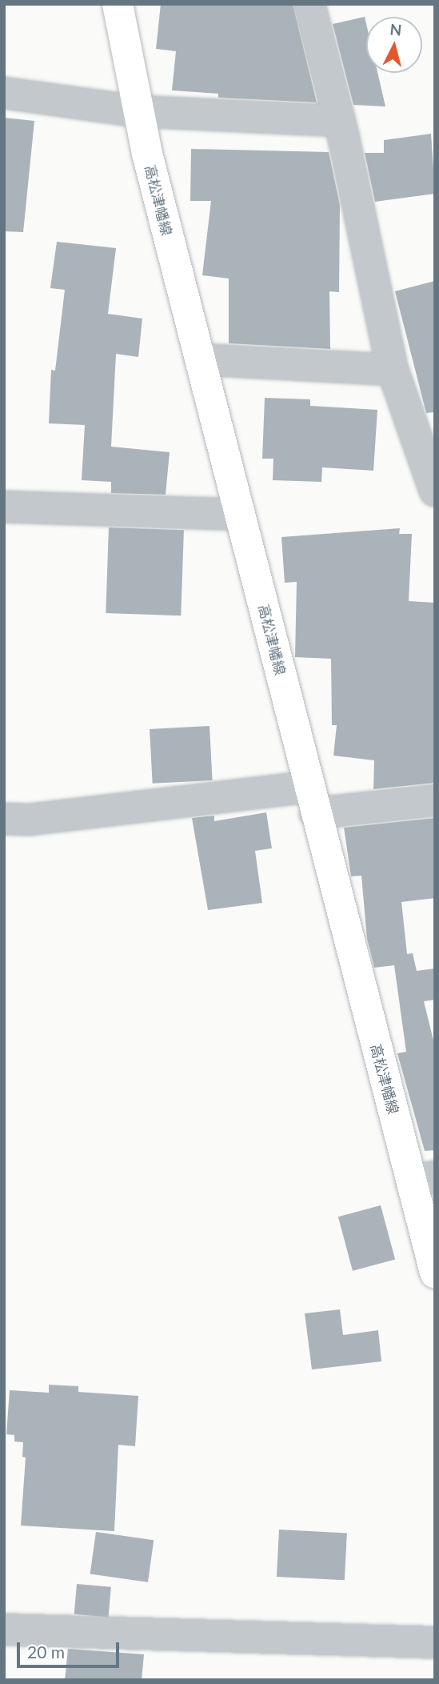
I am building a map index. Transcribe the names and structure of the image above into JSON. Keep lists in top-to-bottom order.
{
  "streets": {
    "main road": ["高松津幡線"]
  },
  "scale_bar": "20 m",
  "north": "top"
}
